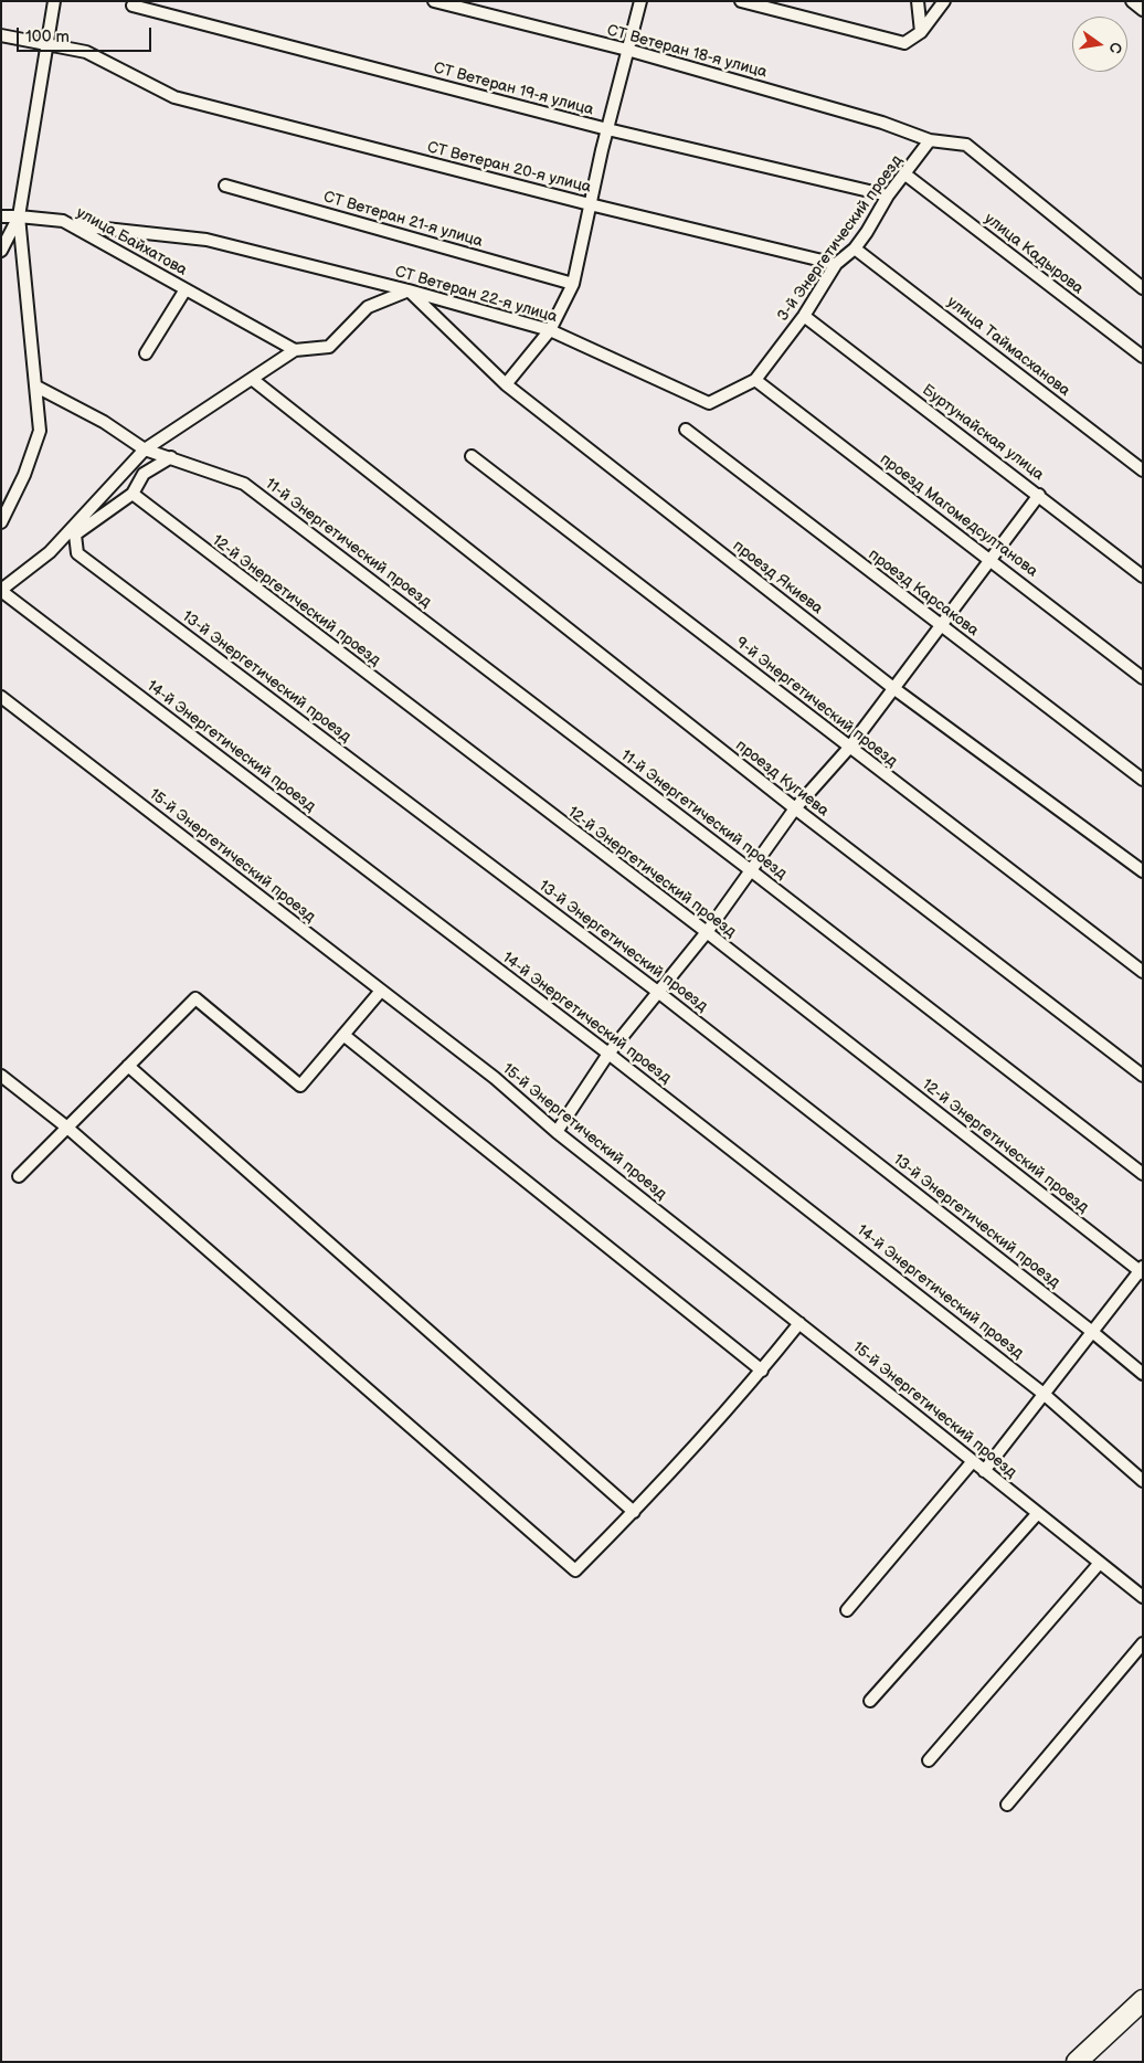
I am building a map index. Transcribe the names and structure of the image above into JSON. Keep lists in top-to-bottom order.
{
  "streets": {
    "street": [
      "СТ Ветеран 18-я улица",
      "СТ Ветеран 19-я улица",
      "СТ Ветеран 20-я улица",
      "СТ Ветеран 21-я улица",
      "3-й Энергетический проезд",
      "улица Байхатова",
      "улица Кадырова",
      "СТ Ветеран 22-я улица",
      "улица Таймасханова",
      "Буртунайская улица",
      "проезд Магомедсултанова",
      "11-й Энергетический проезд",
      "проезд Якиева",
      "проезд Карсакова",
      "12-й Энергетический проезд",
      "13-й Энергетический проезд",
      "9-й Энергетический проезд",
      "14-й Энергетический проезд",
      "проезд Кугиева",
      "15-й Энергетический проезд"
    ]
  },
  "crossings": [
    ["СТ Ветеран 18-я улица", "3-й Энергетический проезд"],
    ["СТ Ветеран 19-я улица", "3-й Энергетический проезд"],
    ["СТ Ветеран 20-я улица", "3-й Энергетический проезд"],
    ["3-й Энергетический проезд", "улица Кадырова"],
    ["3-й Энергетический проезд", "СТ Ветеран 22-я улица"],
    ["3-й Энергетический проезд", "улица Таймасханова"],
    ["3-й Энергетический проезд", "Буртунайская улица"],
    ["3-й Энергетический проезд", "проезд Магомедсултанова"],
    ["улица Байхатова", "СТ Ветеран 22-я улица"],
    ["СТ Ветеран 22-я улица", "проезд Магомедсултанова"],
    ["СТ Ветеран 22-я улица", "проезд Якиева"]
  ],
  "scale_bar": "100 m",
  "north": "right"
}
